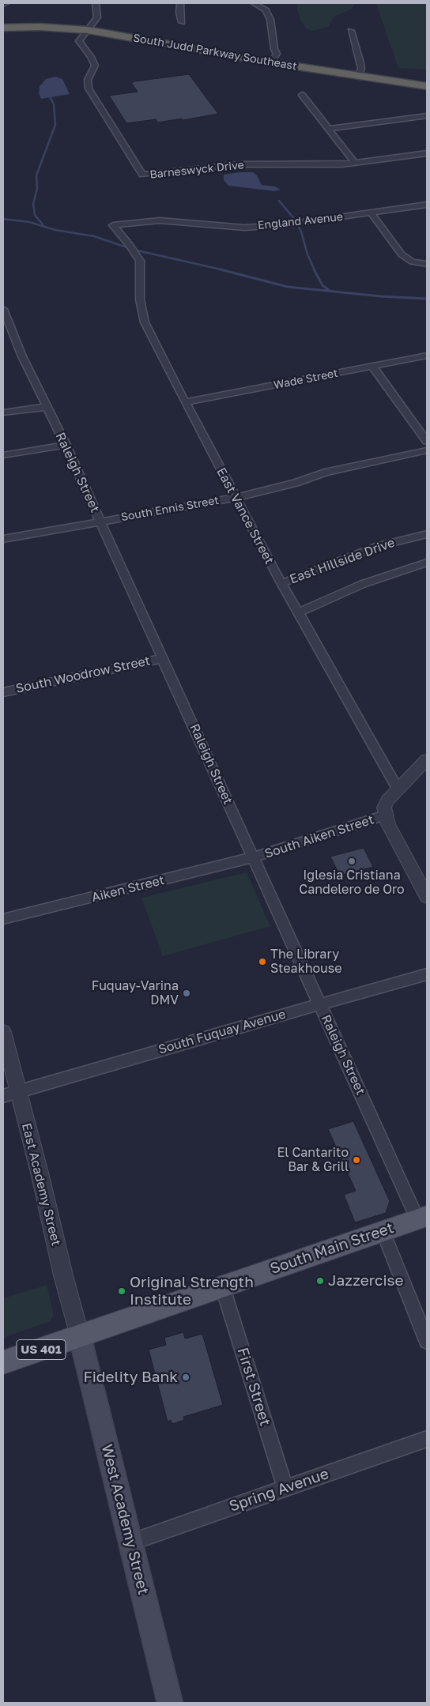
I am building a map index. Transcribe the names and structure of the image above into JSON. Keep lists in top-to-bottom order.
{
  "streets": {
    "highway": ["South Judd Parkway Southeast"],
    "main road": ["South Main Street", "US 401", "West Academy Street"],
    "street": [
      "Barneswyck Drive",
      "England Avenue",
      "Wade Street",
      "Raleigh Street",
      "South Ennis Street",
      "East Vance Street",
      "East Hillside Drive",
      "South Woodrow Street",
      "South Aiken Street",
      "Aiken Street",
      "South Fuquay Avenue",
      "East Academy Street",
      "First Street",
      "Spring Avenue"
    ]
  },
  "crossings": [
    ["South Judd Parkway Southeast", "Barneswyck Drive"],
    ["England Avenue", "East Vance Street"],
    ["Wade Street", "East Vance Street"],
    ["Raleigh Street", "South Ennis Street"],
    ["Raleigh Street", "South Woodrow Street"],
    ["Raleigh Street", "South Aiken Street"],
    ["Raleigh Street", "Aiken Street"],
    ["Raleigh Street", "South Fuquay Avenue"],
    ["Raleigh Street", "South Main Street"],
    ["South Ennis Street", "East Vance Street"],
    ["East Vance Street", "East Hillside Drive"],
    ["South Aiken Street", "Aiken Street"],
    ["South Fuquay Avenue", "East Academy Street"],
    ["East Academy Street", "South Main Street"],
    ["East Academy Street", "US 401"],
    ["East Academy Street", "West Academy Street"],
    ["South Main Street", "US 401"],
    ["South Main Street", "First Street"],
    ["South Main Street", "West Academy Street"],
    ["US 401", "West Academy Street"],
    ["First Street", "Spring Avenue"],
    ["Spring Avenue", "West Academy Street"]
  ],
  "places": [
    "Iglesia Cristiana Candelero de Oro",
    "The Library Steakhouse",
    "Fuquay-Varina DMV",
    "El Cantarito Bar & Grill",
    "Jazzercise",
    "Original Strength Institute",
    "Fidelity Bank"
  ]
}
